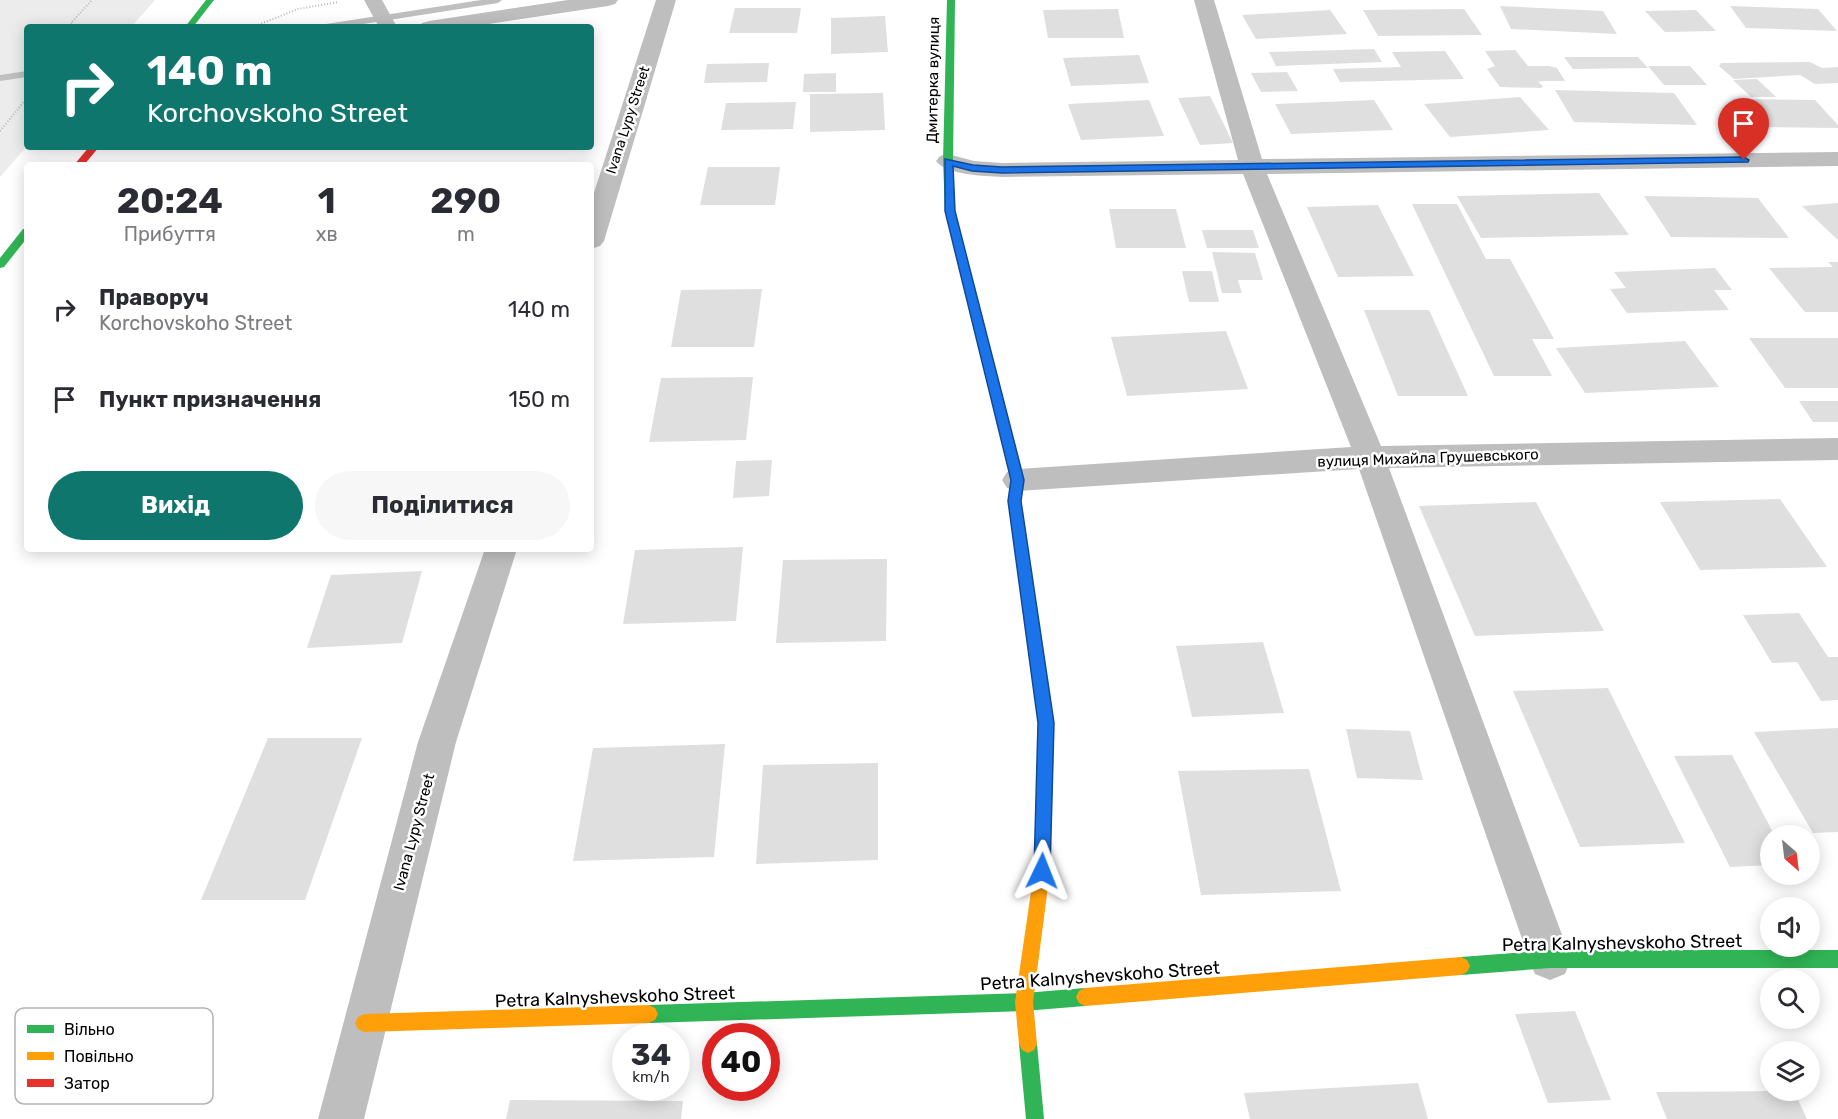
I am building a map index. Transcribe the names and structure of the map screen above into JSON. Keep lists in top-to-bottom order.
{
  "streets": {
    "main road": ["Дмитерка вулиця", "Petra Kalnyshevskoho Street"],
    "street": ["Ivana Lypy Street", "вулиця Михайла Грушевського"]
  },
  "crossings": [
    ["Дмитерка вулиця", "вулиця Михайла Грушевського"],
    ["Дмитерка вулиця", "Petra Kalnyshevskoho Street"],
    ["Ivana Lypy Street", "Petra Kalnyshevskoho Street"]
  ],
  "legend": ["Вільно", "Повільно", "Затор"],
  "north": "bottom right",
  "page": {
    "turn": ["140 m", "Korchovskoho Street"],
    "eta": [
      "20:24",
      "Прибуття",
      "1",
      "хв",
      "290",
      "m"
    ],
    "list": [
      {
        "name": "Праворуч",
        "note": "Korchovskoho Street",
        "value": "140 m"
      },
      {
        "name": "Пункт призначення",
        "value": "150 m"
      }
    ],
    "buttons": ["Вихід", "Поділитися"],
    "speed": "34 km/h",
    "limit": "40"
  }
}
